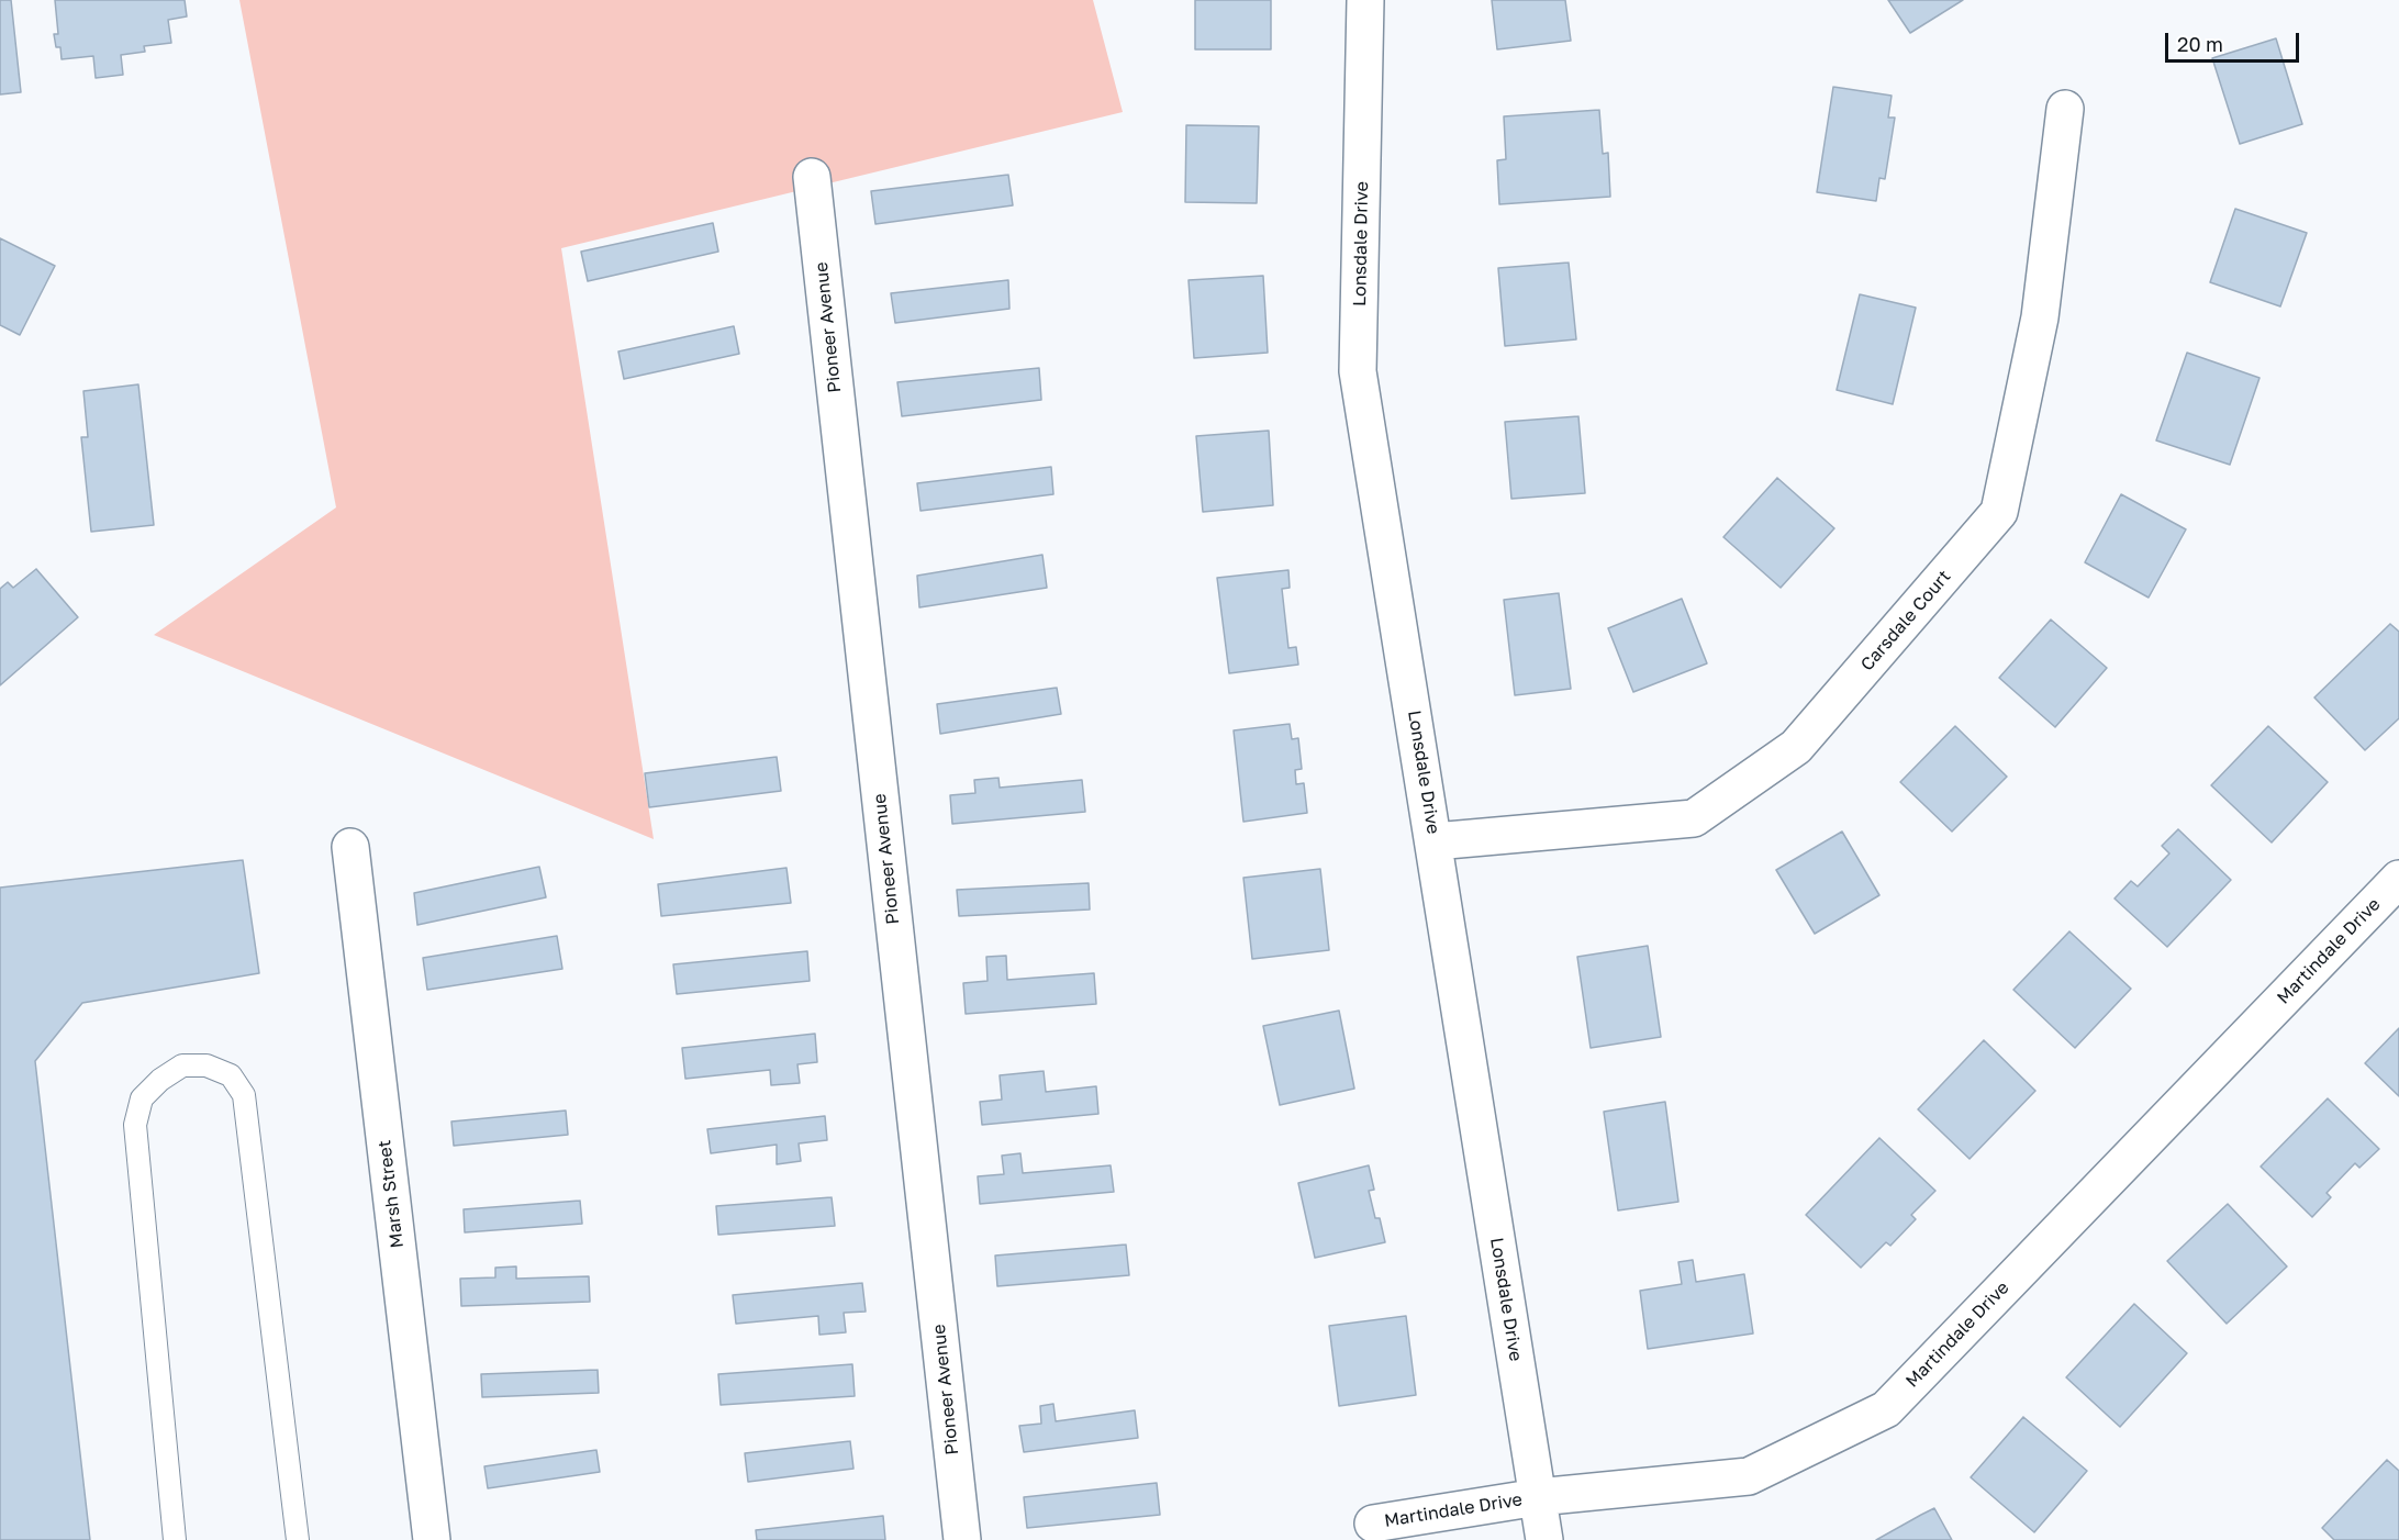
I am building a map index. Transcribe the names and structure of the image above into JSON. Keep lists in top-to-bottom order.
{
  "streets": {
    "street": [
      "Lonsdale Drive",
      "Pioneer Avenue",
      "Carsdale Court",
      "Martindale Drive",
      "Marsh Street"
    ]
  },
  "crossings": [
    ["Lonsdale Drive", "Carsdale Court"],
    ["Lonsdale Drive", "Martindale Drive"]
  ],
  "scale_bar": "20 m"
}
